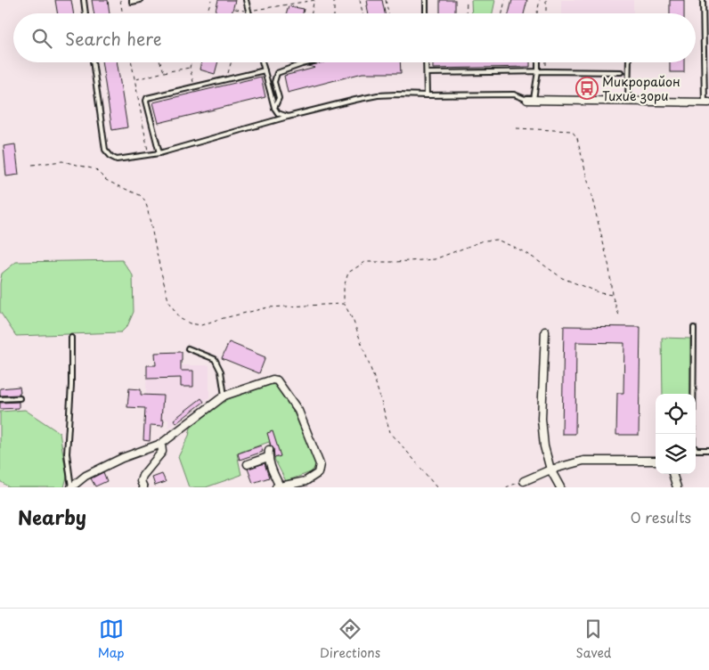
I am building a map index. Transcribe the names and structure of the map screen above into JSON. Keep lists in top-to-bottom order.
{
  "places": {
    "bus stop": ["Микрорайон Тихие зори"]
  },
  "page": {
    "search": "Search here",
    "heading": ["Nearby", "0 results"],
    "nav": ["Map", "Directions", "Saved"]
  }
}
